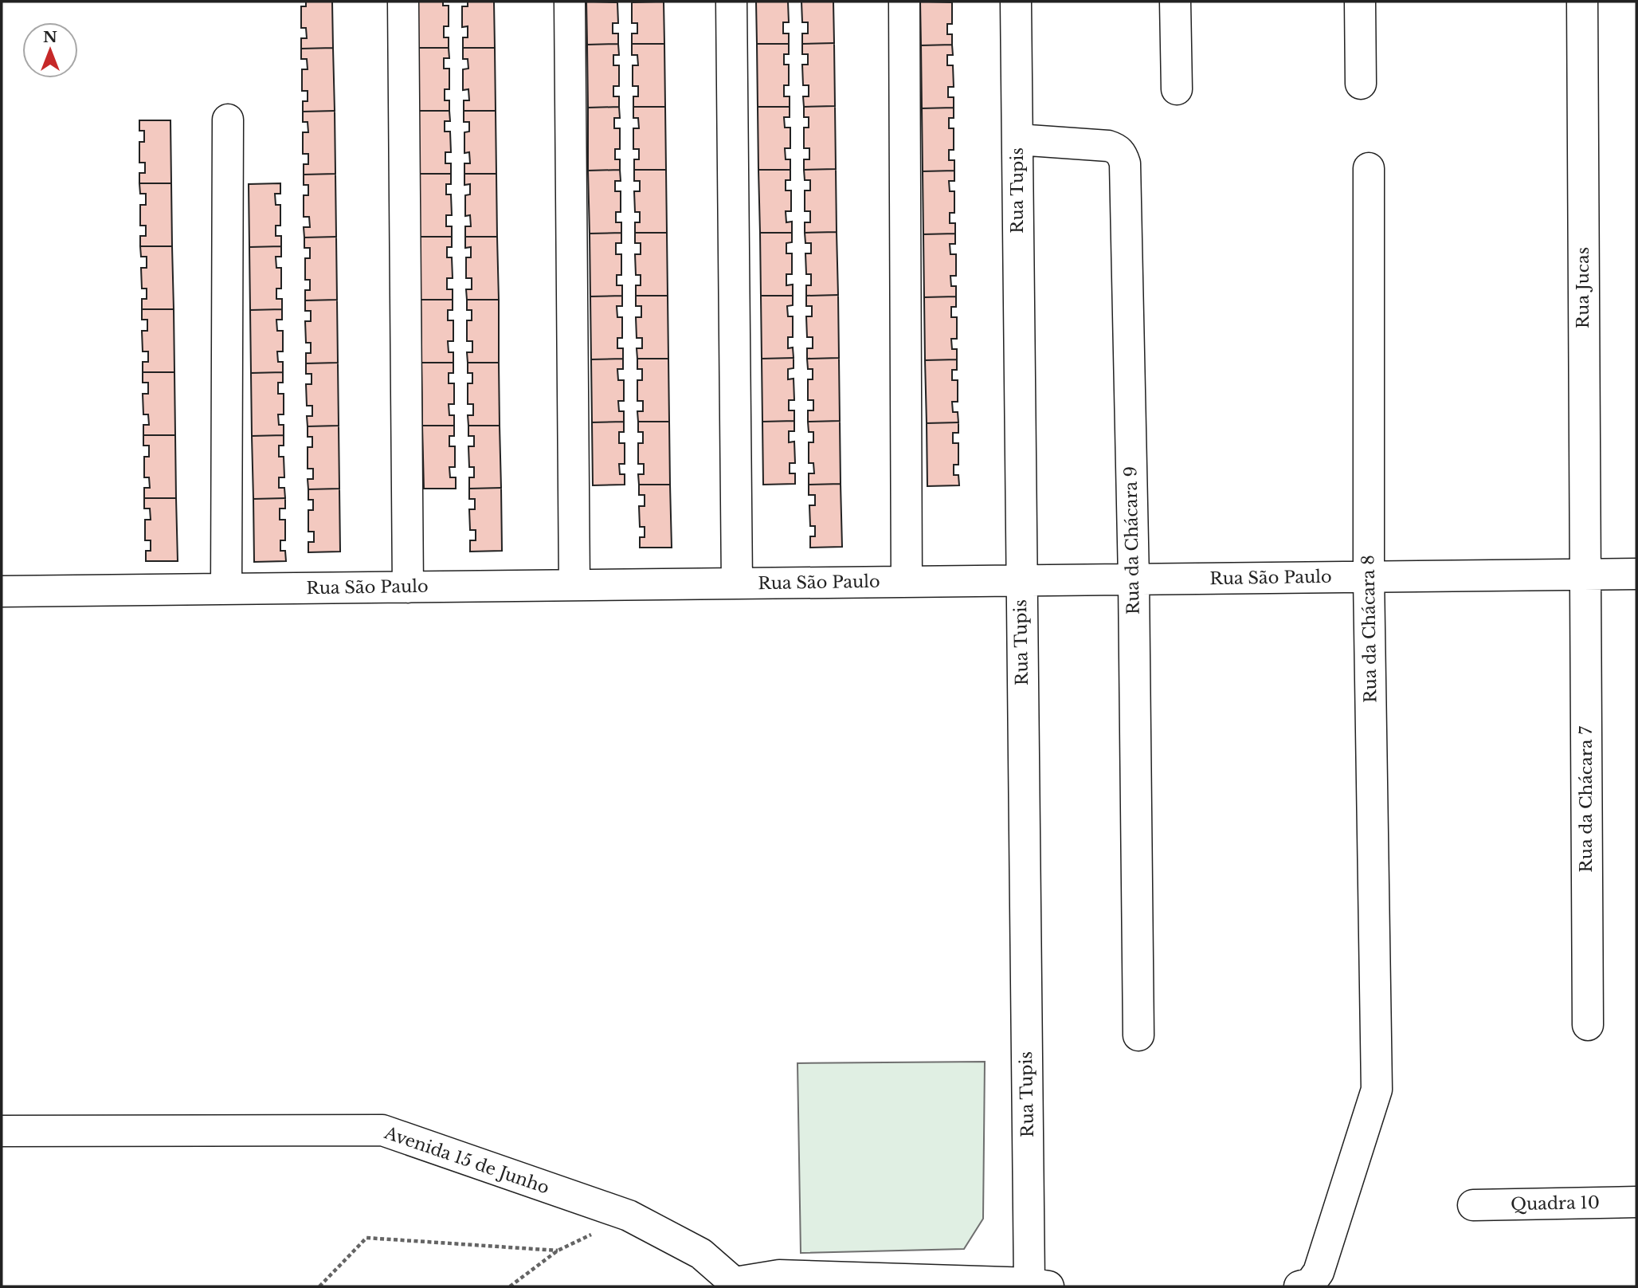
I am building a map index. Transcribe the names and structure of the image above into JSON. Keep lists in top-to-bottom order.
{
  "streets": {
    "street": [
      "Rua Tupis",
      "Rua Jucas",
      "Rua da Chácara 9",
      "Rua São Paulo",
      "Rua da Chácara 8",
      "Rua da Chácara 7",
      "Avenida 15 de Junho",
      "Quadra 10"
    ]
  },
  "crossings": [
    ["Rua Tupis", "Rua da Chácara 9"],
    ["Rua Tupis", "Rua São Paulo"],
    ["Rua Jucas", "Rua São Paulo"],
    ["Rua Jucas", "Rua da Chácara 7"],
    ["Rua da Chácara 9", "Rua São Paulo"],
    ["Rua São Paulo", "Rua da Chácara 8"],
    ["Rua São Paulo", "Rua da Chácara 7"]
  ],
  "north": "top"
}
